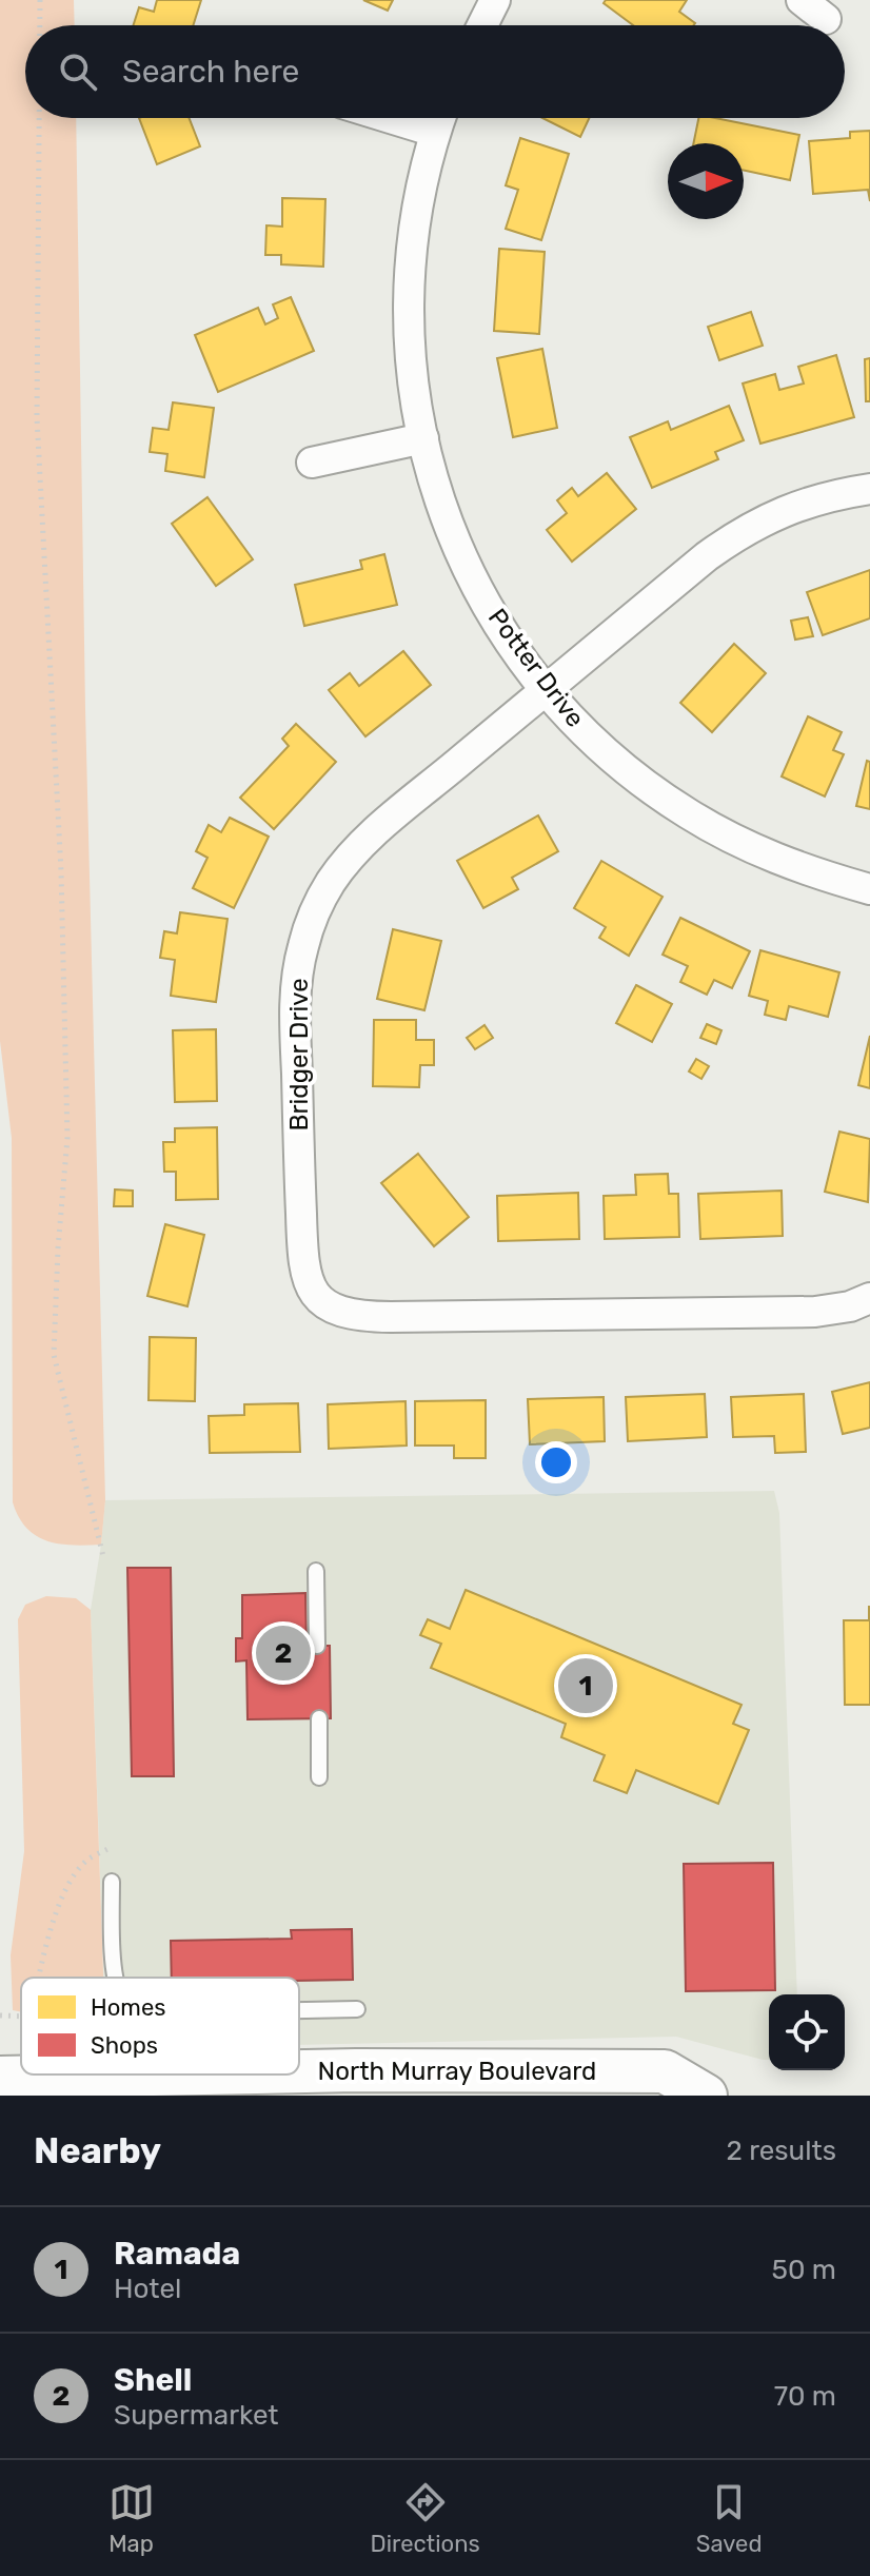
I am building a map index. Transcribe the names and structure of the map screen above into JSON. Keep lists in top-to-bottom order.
{
  "streets": {
    "main road": ["North Murray Boulevard"],
    "street": ["Potter Drive", "Bridger Drive"]
  },
  "crossings": [
    ["Potter Drive", "Bridger Drive"]
  ],
  "legend": ["Homes", "Shops"],
  "north": "right",
  "page": {
    "search": "Search here",
    "pins": ["2", "1"],
    "heading": ["Nearby", "2 results"],
    "list": [
      {
        "mark": "1",
        "name": "Ramada",
        "note": "Hotel",
        "value": "50 m"
      },
      {
        "mark": "2",
        "name": "Shell",
        "note": "Supermarket",
        "value": "70 m"
      }
    ],
    "nav": ["Map", "Directions", "Saved"]
  }
}
